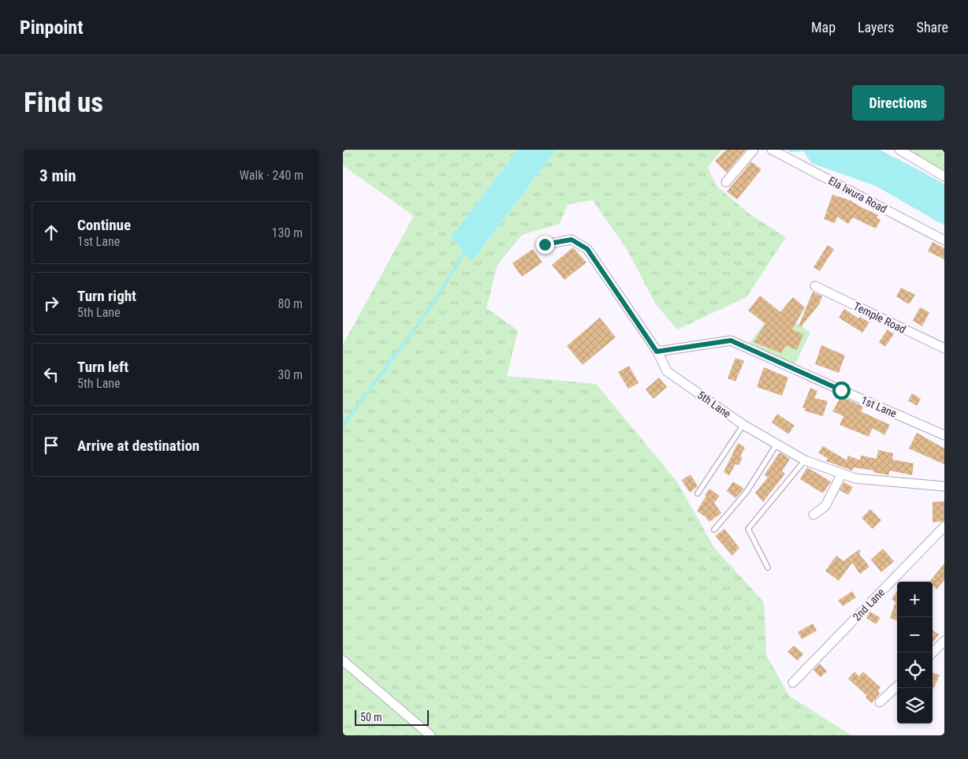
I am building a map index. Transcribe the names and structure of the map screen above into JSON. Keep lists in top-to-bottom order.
{
  "streets": {
    "street": [
      "Ela Iwura Road",
      "Temple Road",
      "5th Lane",
      "1st Lane",
      "2nd Lane"
    ]
  },
  "crossings": [
    ["5th Lane", "1st Lane"]
  ],
  "scale_bar": "50 m",
  "page": {
    "header": "Pinpoint",
    "nav": ["Map", "Layers", "Share"],
    "buttons": "Directions",
    "title": "Find us",
    "heading": ["3 min", "Walk · 240 m"],
    "list": [
      ["Continue", "1st Lane", "130 m"],
      ["Turn right", "5th Lane", "80 m"],
      ["Turn left", "5th Lane", "30 m"],
      "Arrive at destination"
    ],
    "map_buttons": ["+", "−"],
    "scale": "50 m"
  }
}
